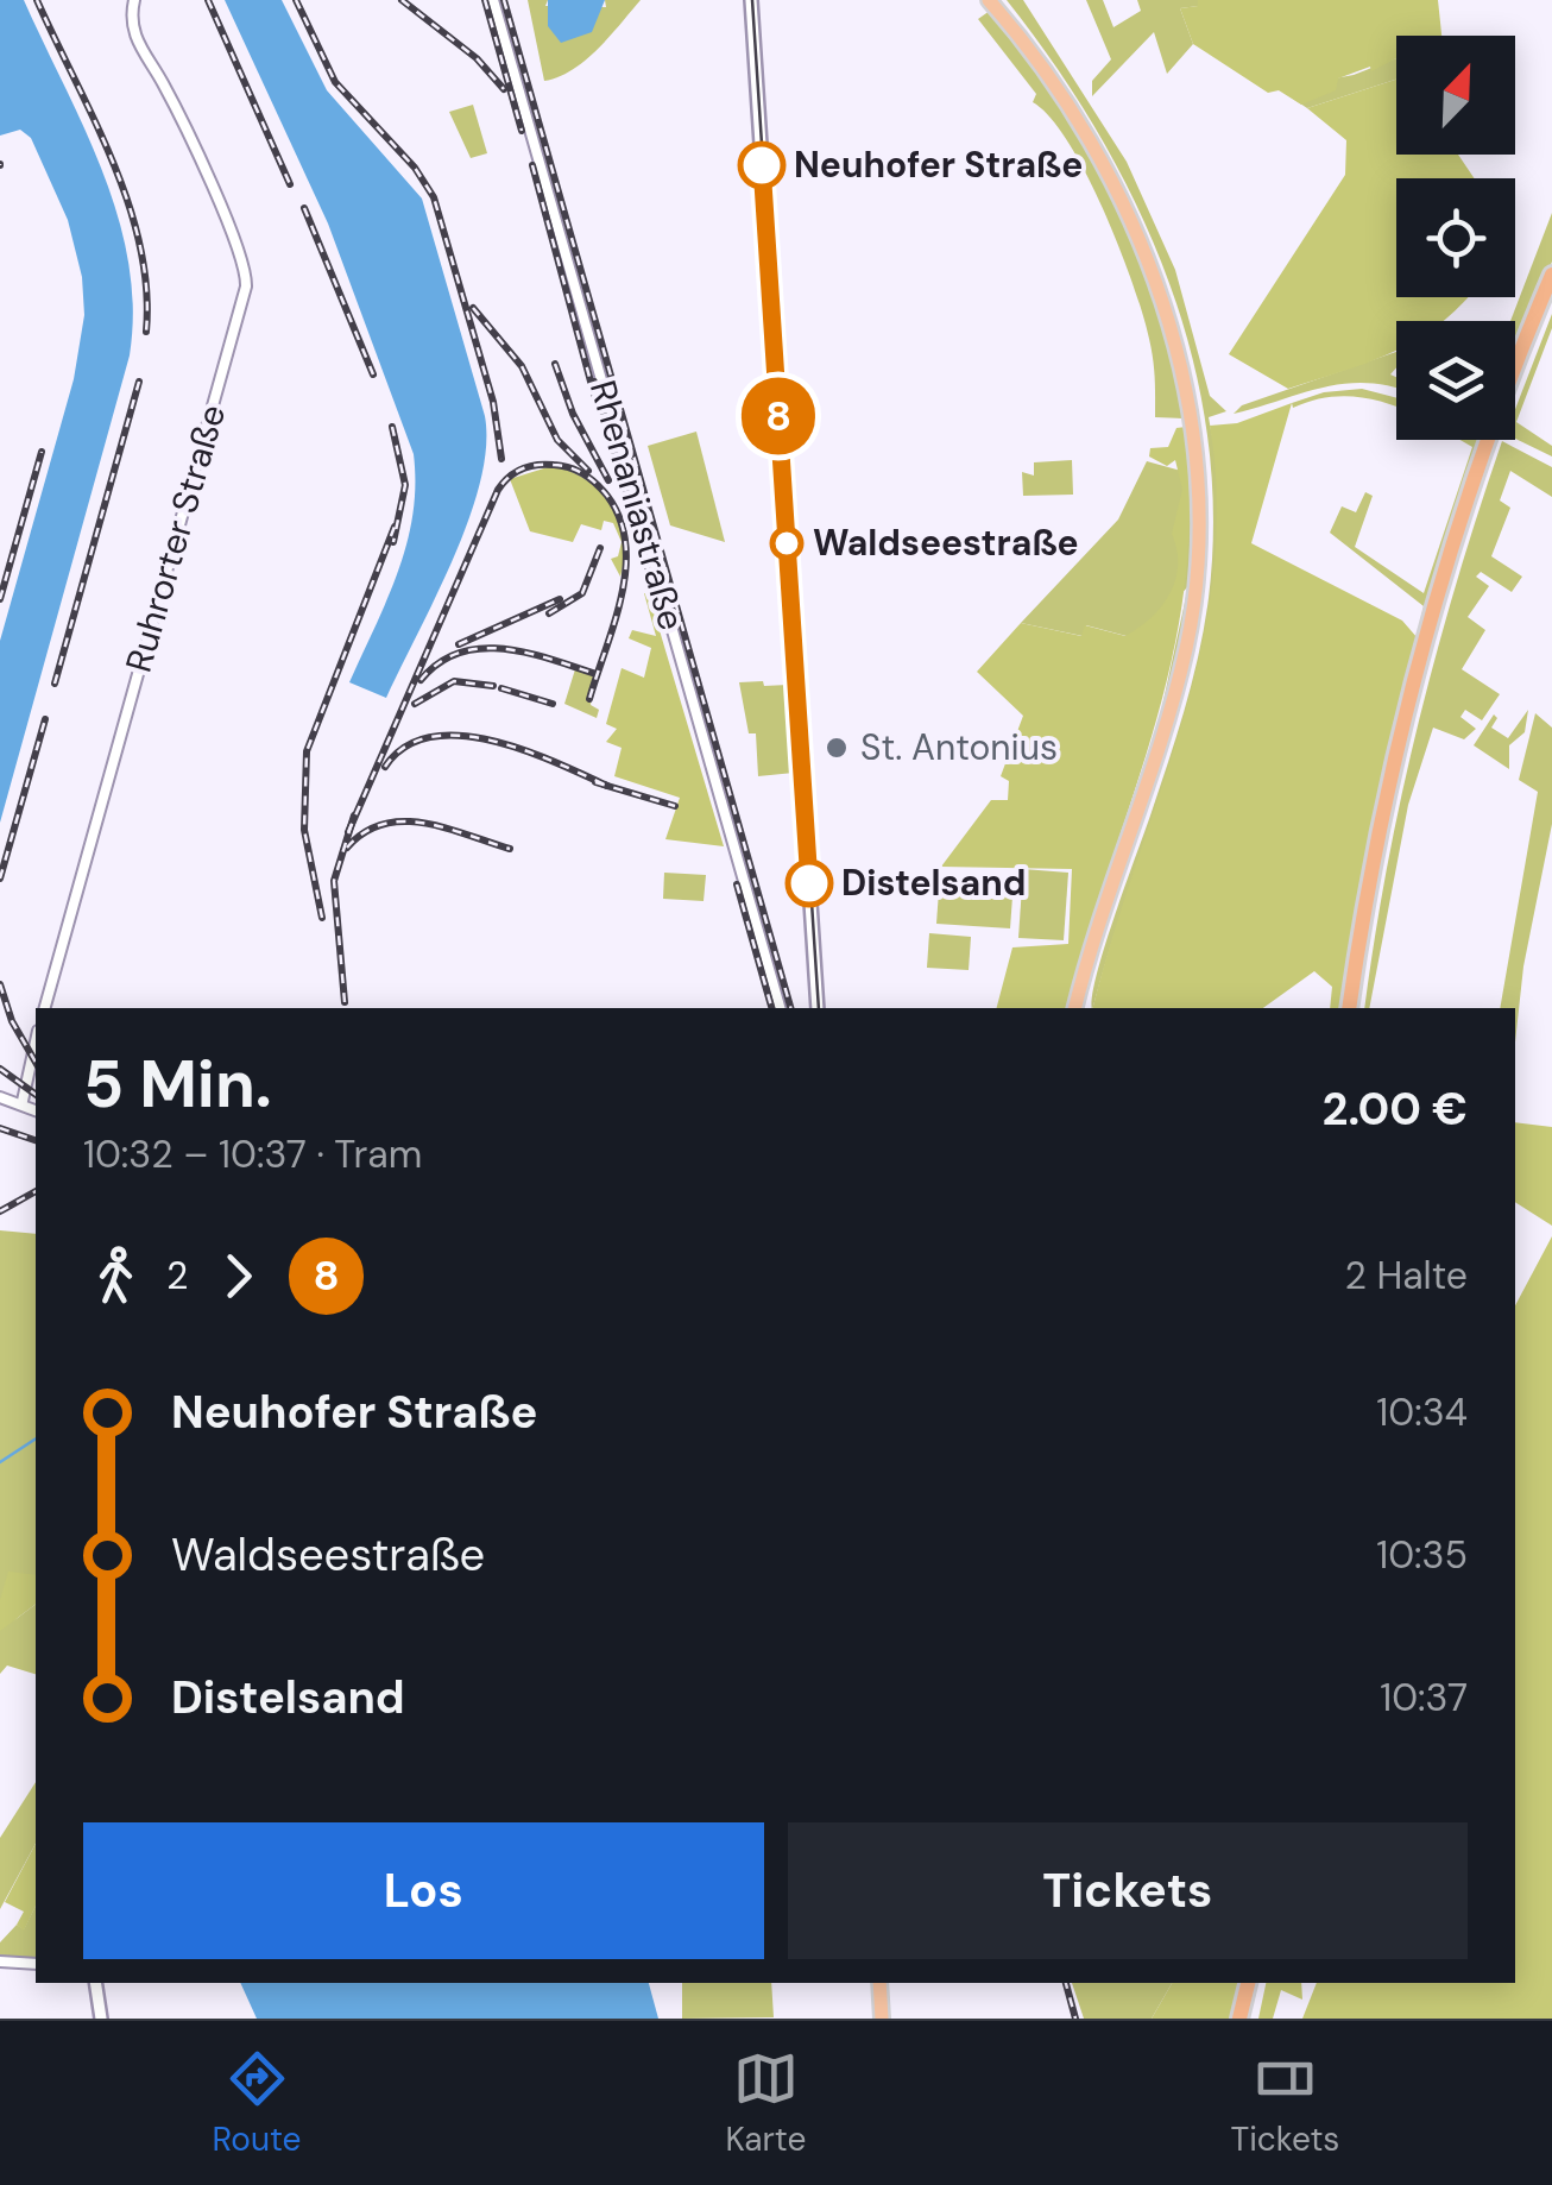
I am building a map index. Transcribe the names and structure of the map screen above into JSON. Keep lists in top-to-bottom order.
{
  "streets": {
    "street": ["Rhenaniastraße", "Ruhrorter Straße"]
  },
  "places": [
    "Neuhofer Straße",
    "Waldseestraße",
    "St. Antonius",
    "Distelsand"
  ],
  "lines": ["tram line 8"],
  "north": "top right",
  "page": {
    "on_map": "8",
    "heading": ["5 Min.", "10:32 – 10:37 · Tram", "2.00 €"],
    "legs": ["2", "8", "2 Halte"],
    "list": [
      {
        "name": "Neuhofer Straße",
        "value": "10:34"
      },
      {
        "name": "Waldseestraße",
        "value": "10:35"
      },
      {
        "name": "Distelsand",
        "value": "10:37"
      }
    ],
    "buttons": ["Los", "Tickets"],
    "tabs": ["Route", "Karte", "Tickets"]
  }
}
